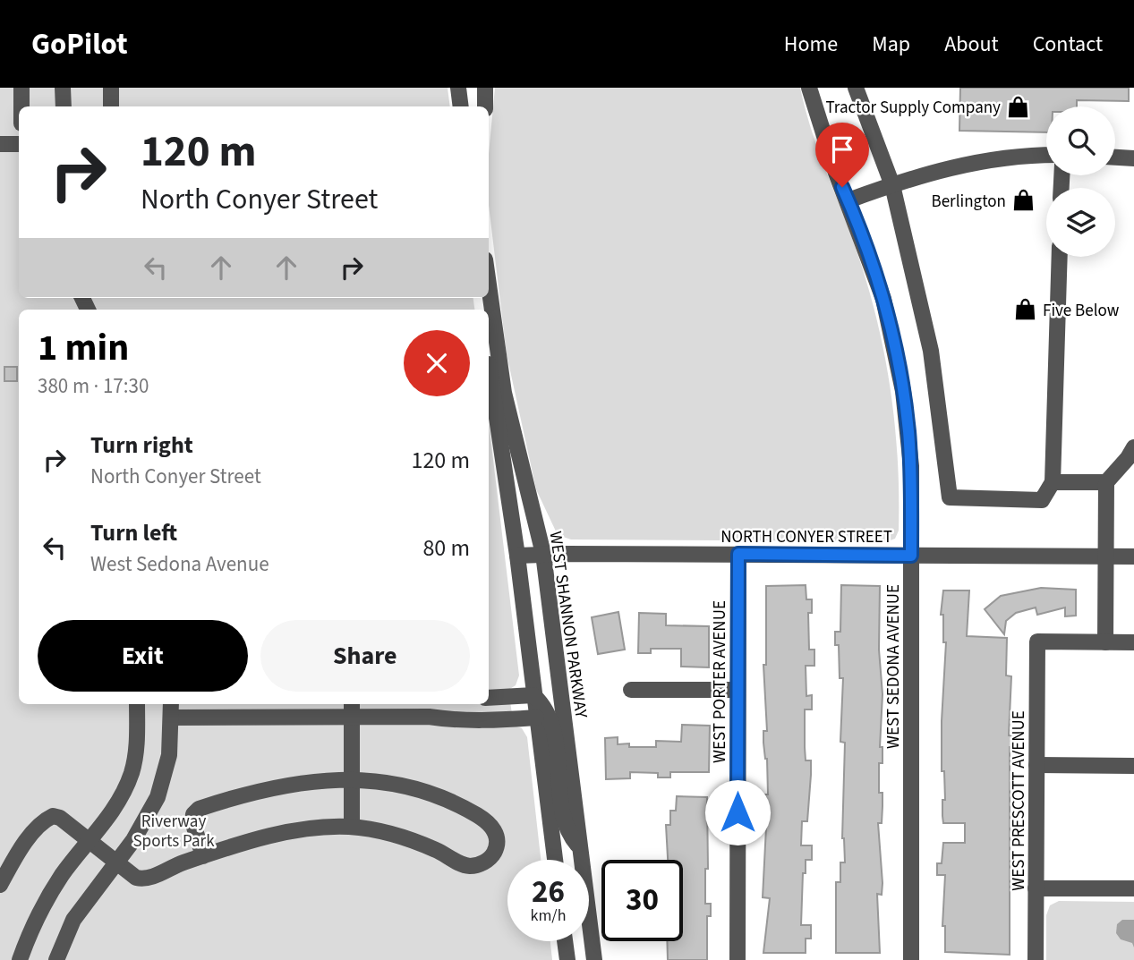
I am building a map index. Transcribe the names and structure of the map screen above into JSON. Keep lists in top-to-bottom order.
{
  "streets": {
    "street": [
      "NORTH CONYER STREET",
      "WEST SHANNON PARKWAY",
      "WEST SEDONA AVENUE",
      "WEST PORTER AVENUE",
      "WEST PRESCOTT AVENUE"
    ]
  },
  "crossings": [
    ["NORTH CONYER STREET", "WEST SHANNON PARKWAY"],
    ["NORTH CONYER STREET", "WEST SEDONA AVENUE"],
    ["NORTH CONYER STREET", "WEST PORTER AVENUE"]
  ],
  "parks": ["Riverway Sports Park"],
  "places": {
    "shop": ["Tractor Supply Company", "Berlington", "Five Below"]
  },
  "page": {
    "header": "GoPilot",
    "nav": [
      "Home",
      "Map",
      "About",
      "Contact"
    ],
    "turn": ["120 m", "North Conyer Street"],
    "heading": ["1 min", "380 m · 17:30"],
    "list": [
      {
        "name": "Turn right",
        "note": "North Conyer Street",
        "value": "120 m"
      },
      {
        "name": "Turn left",
        "note": "West Sedona Avenue",
        "value": "80 m"
      }
    ],
    "buttons": ["Exit", "Share"],
    "speed": "26 km/h",
    "limit": "30"
  }
}
